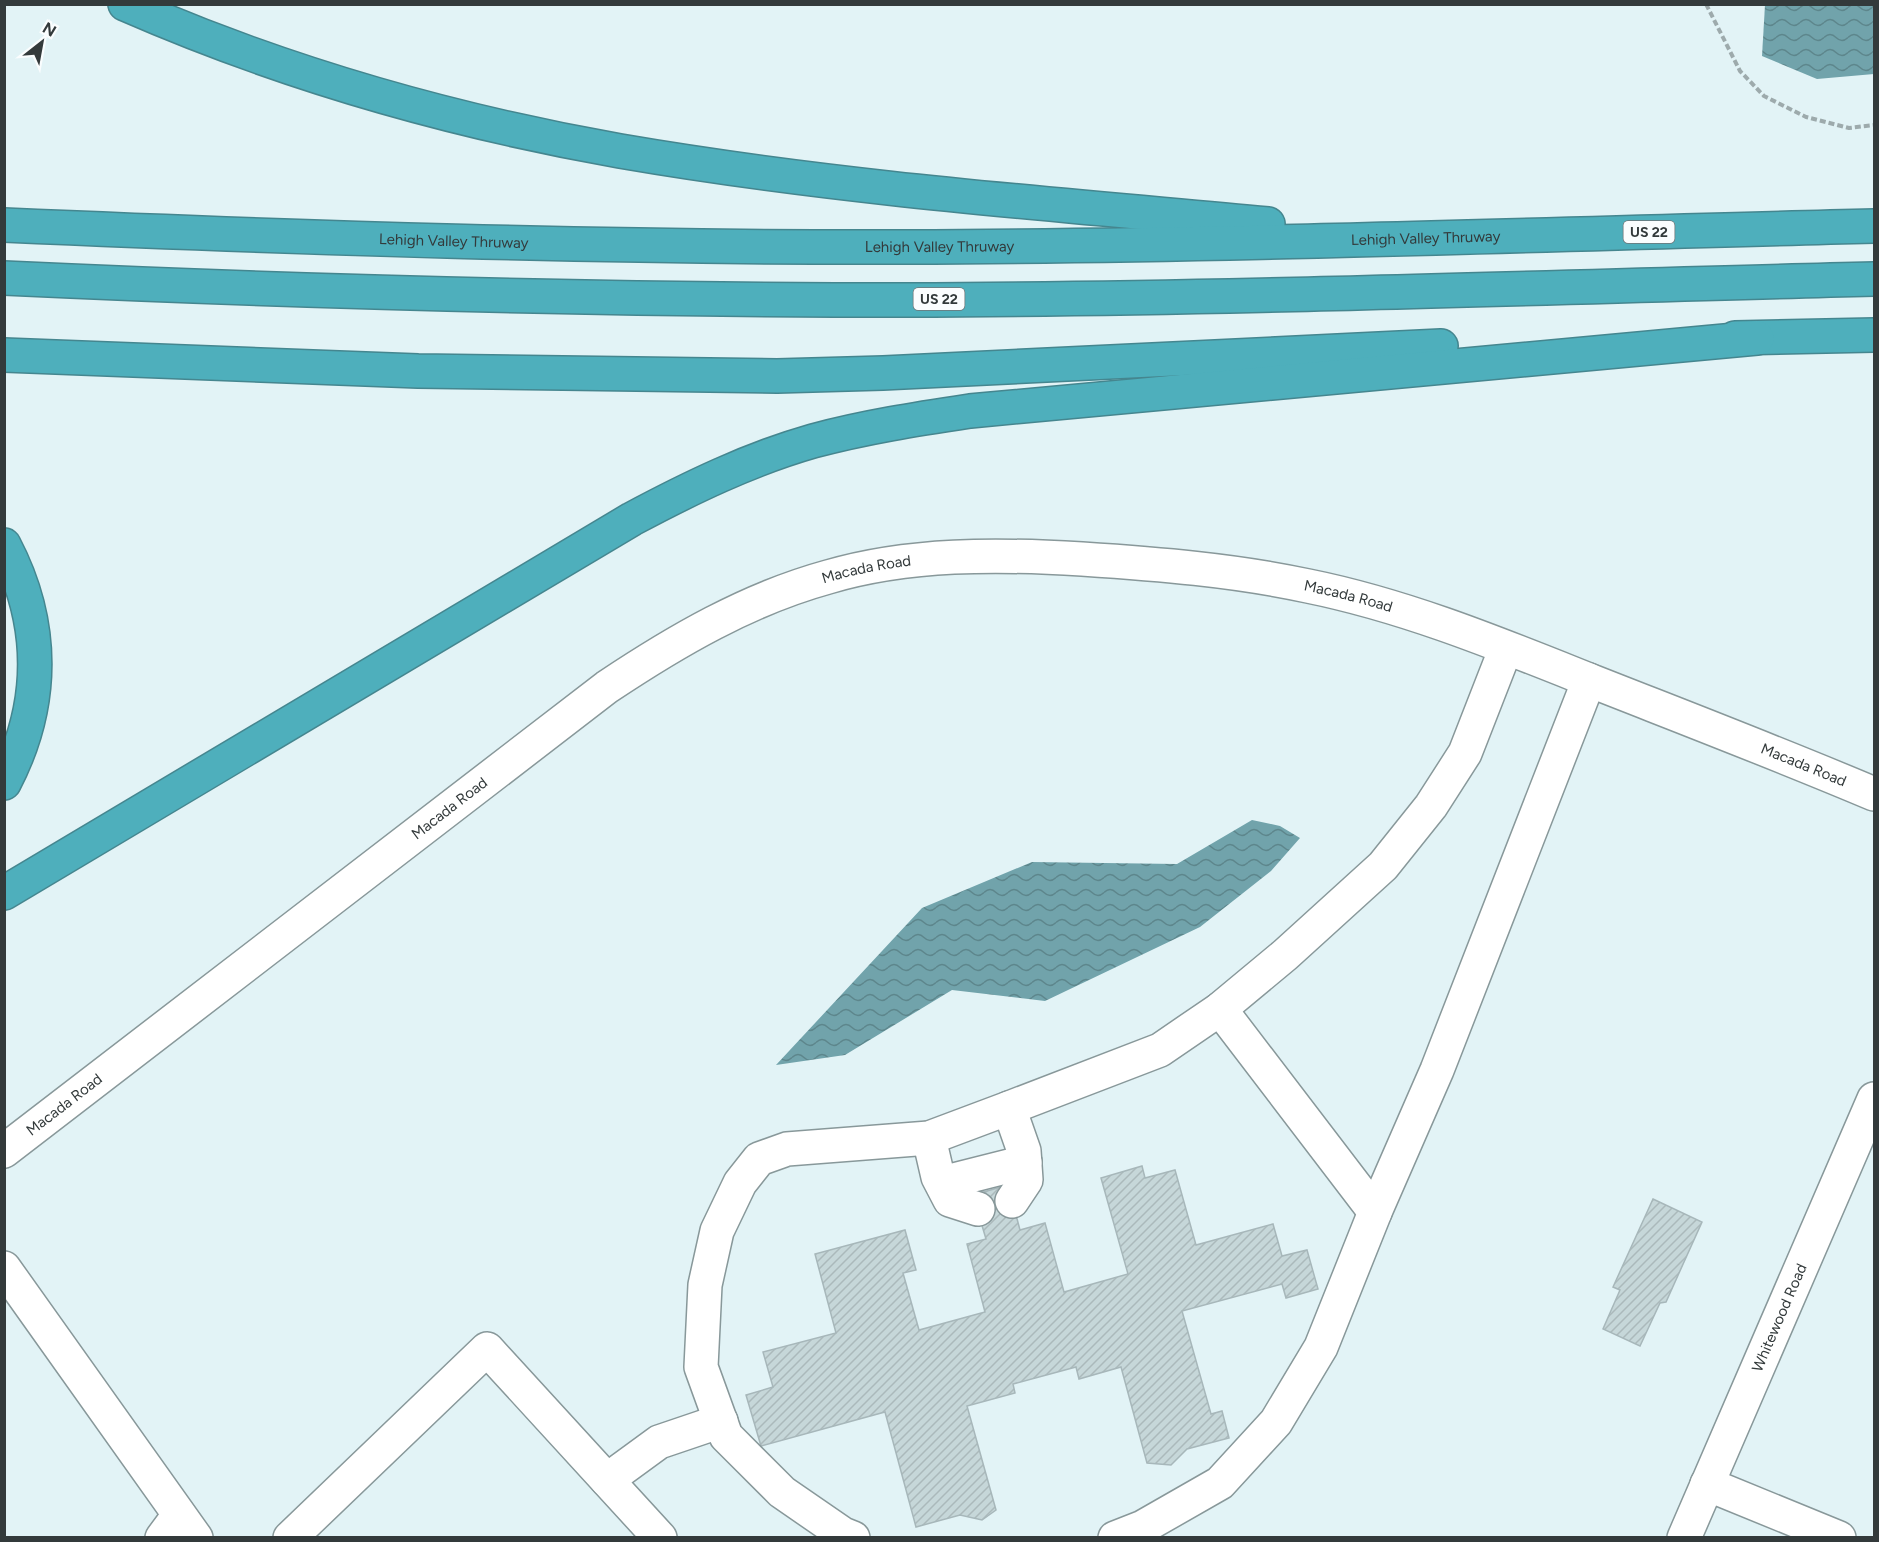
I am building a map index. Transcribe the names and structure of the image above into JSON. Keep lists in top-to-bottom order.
{
  "streets": {
    "highway": ["US 22", "Lehigh Valley Thruway"],
    "street": ["Macada Road", "Whitewood Road"]
  },
  "north": "top right"
}
